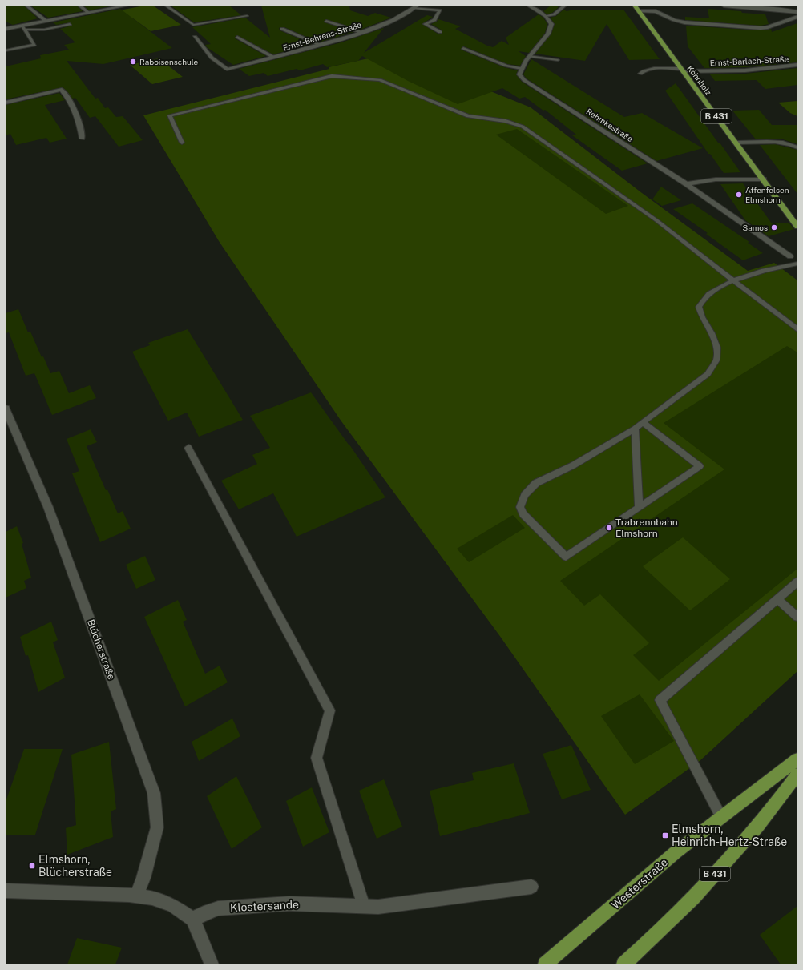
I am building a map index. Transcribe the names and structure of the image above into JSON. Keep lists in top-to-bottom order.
{
  "streets": {
    "main road": ["Köhnholz", "B 431", "Westerstraße"],
    "street": [
      "Ernst-Behrens-Straße",
      "Ernst-Barlach-Straße",
      "Rehmkestraße",
      "Blücherstraße",
      "Klostersande"
    ]
  },
  "crossings": [
    ["Ernst-Barlach-Straße", "Köhnholz"]
  ],
  "places": {
    "other": [
      "Raboisenschule",
      "Affenfelsen Elmshorn",
      "Samos",
      "Trabrennbahn Elmshorn"
    ],
    "transit": ["Elmshorn, Heinrich-Hertz-Straße", "Elmshorn, Blücherstraße"]
  }
}
